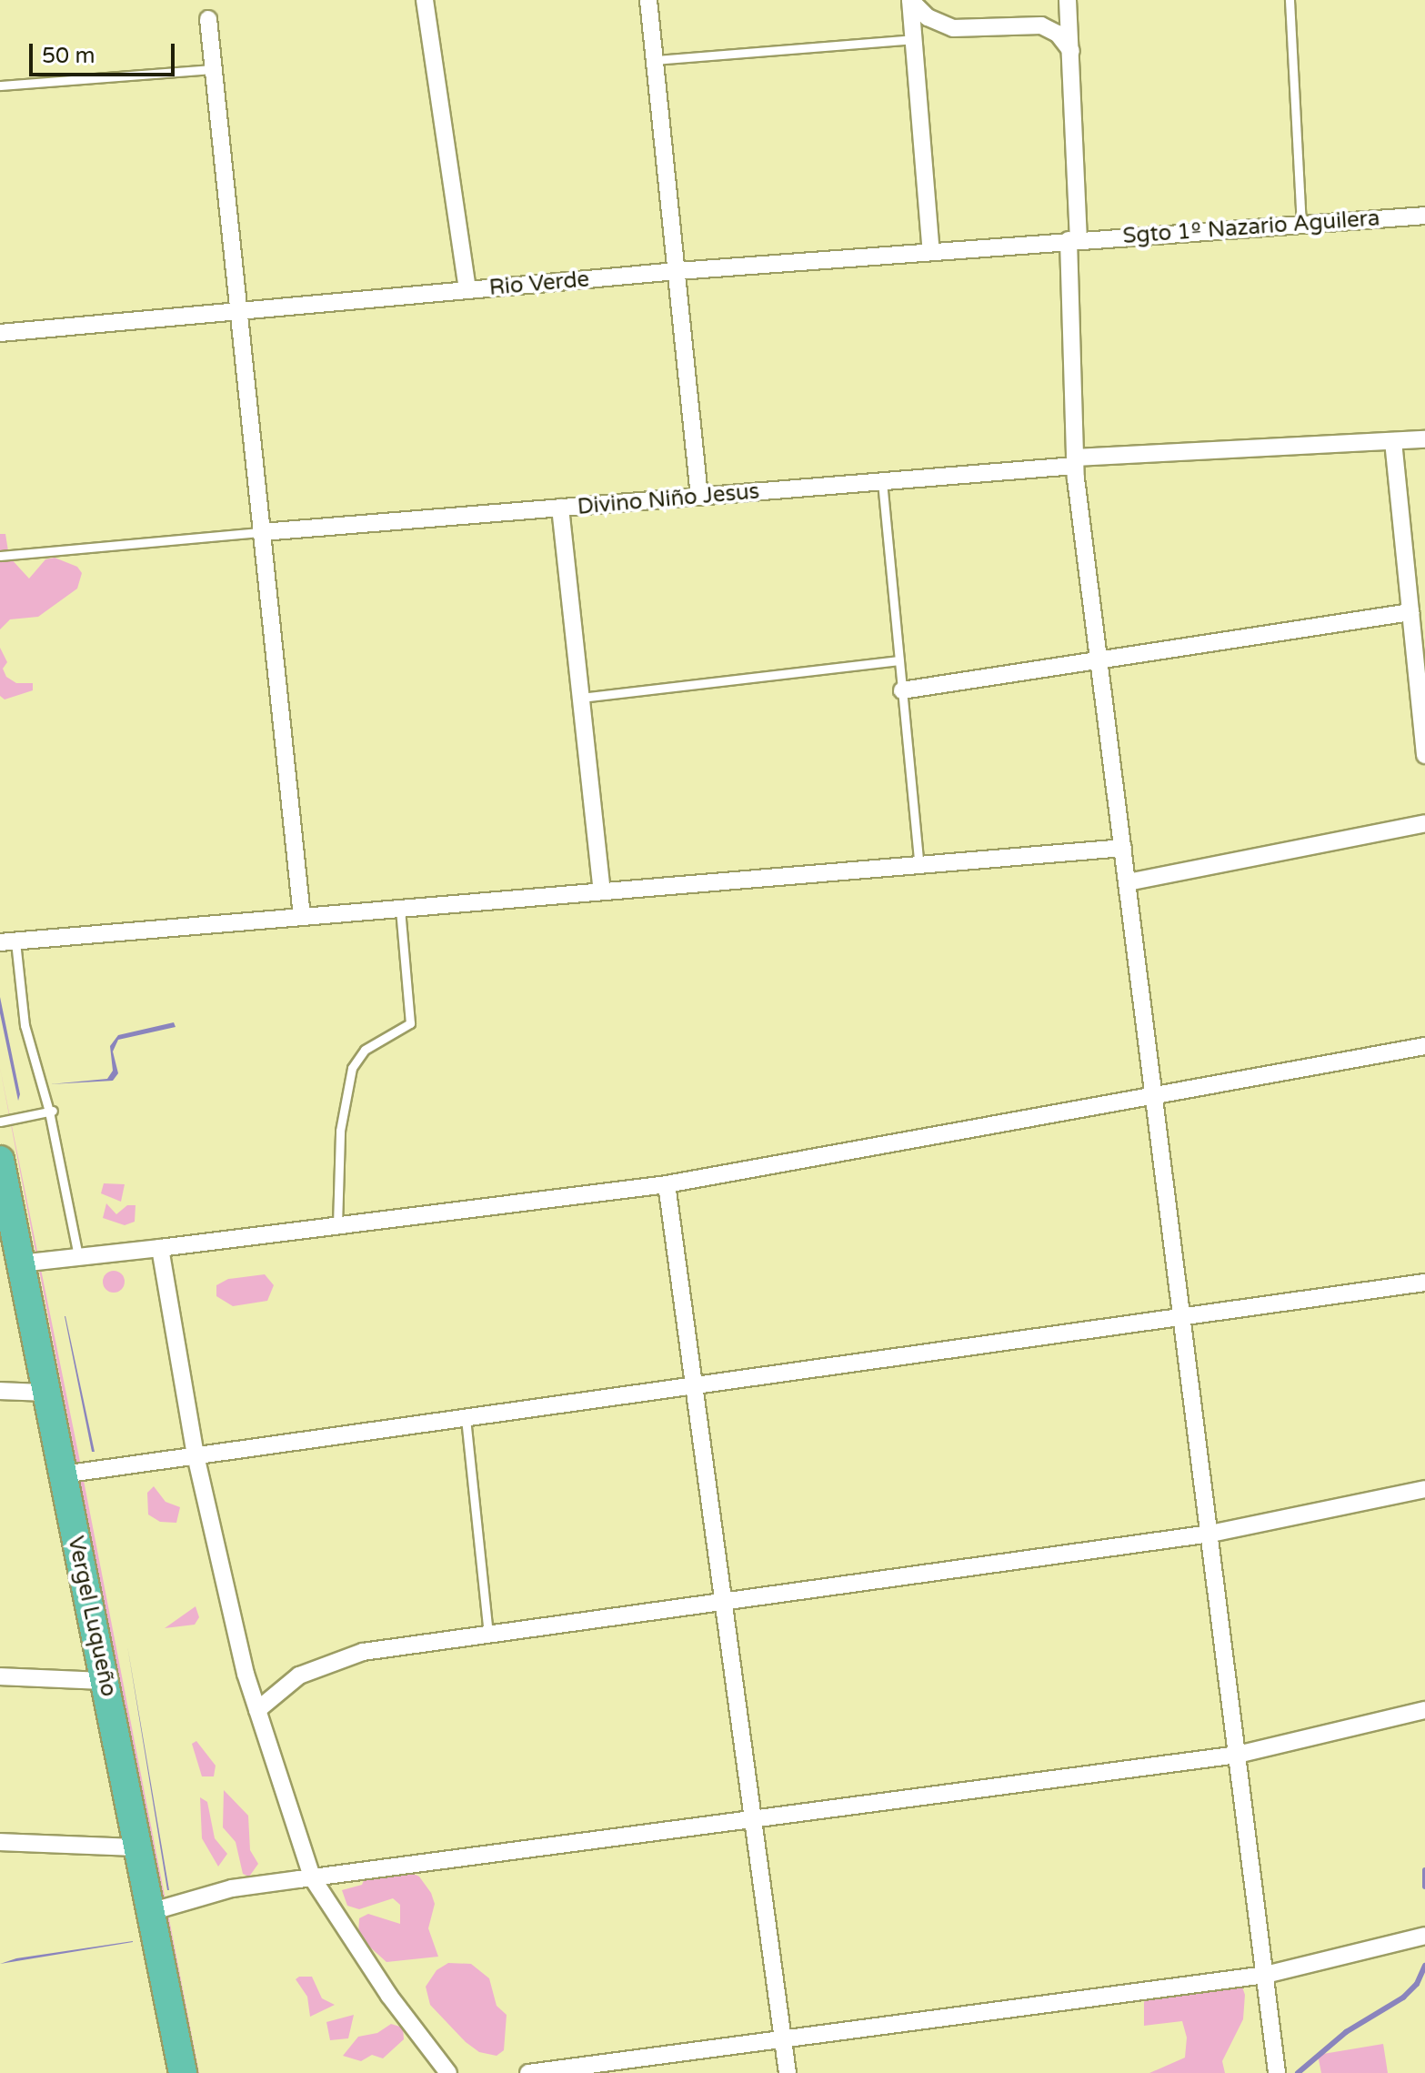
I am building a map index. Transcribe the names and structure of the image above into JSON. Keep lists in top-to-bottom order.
{
  "streets": {
    "main road": ["Vergel Luqueño"],
    "street": ["Sgto 1º Nazario Aguilera", "Rio Verde", "Divino Niño Jesus"]
  },
  "crossings": [
    ["Sgto 1º Nazario Aguilera", "Rio Verde"]
  ],
  "scale_bar": "50 m"
}
